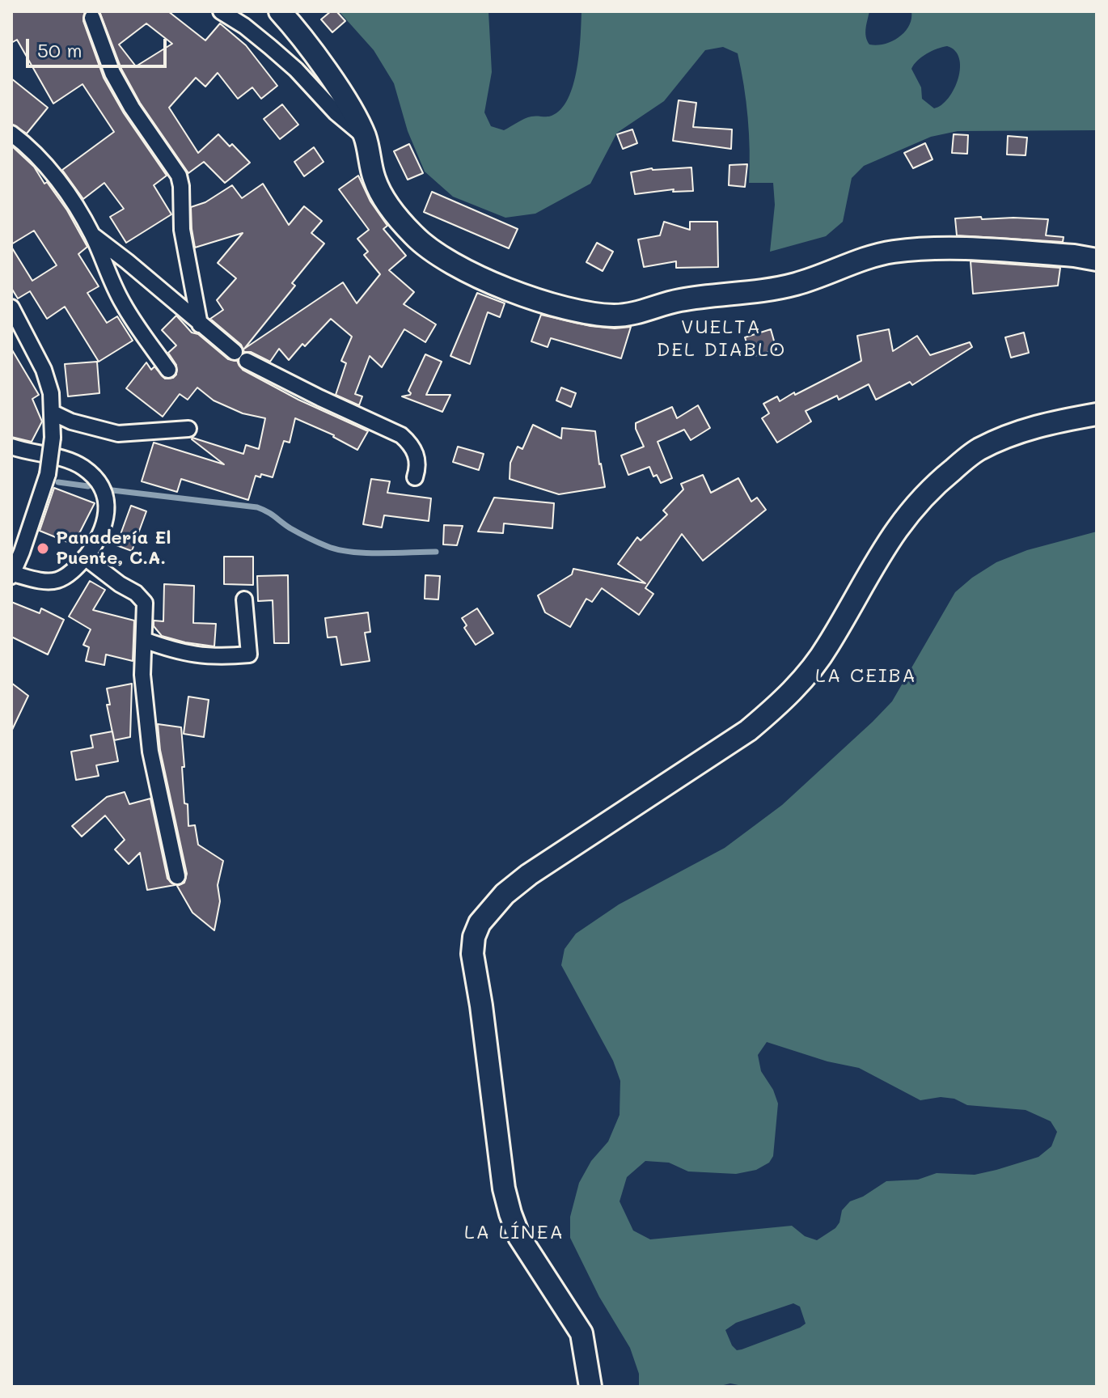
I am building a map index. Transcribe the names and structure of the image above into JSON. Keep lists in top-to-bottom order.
{
  "districts": ["VUELTA DEL DIABLO", "LA CEIBA", "LA LÍNEA"],
  "places": ["Panadería El Puente, C.A."],
  "scale_bar": "50 m"
}
